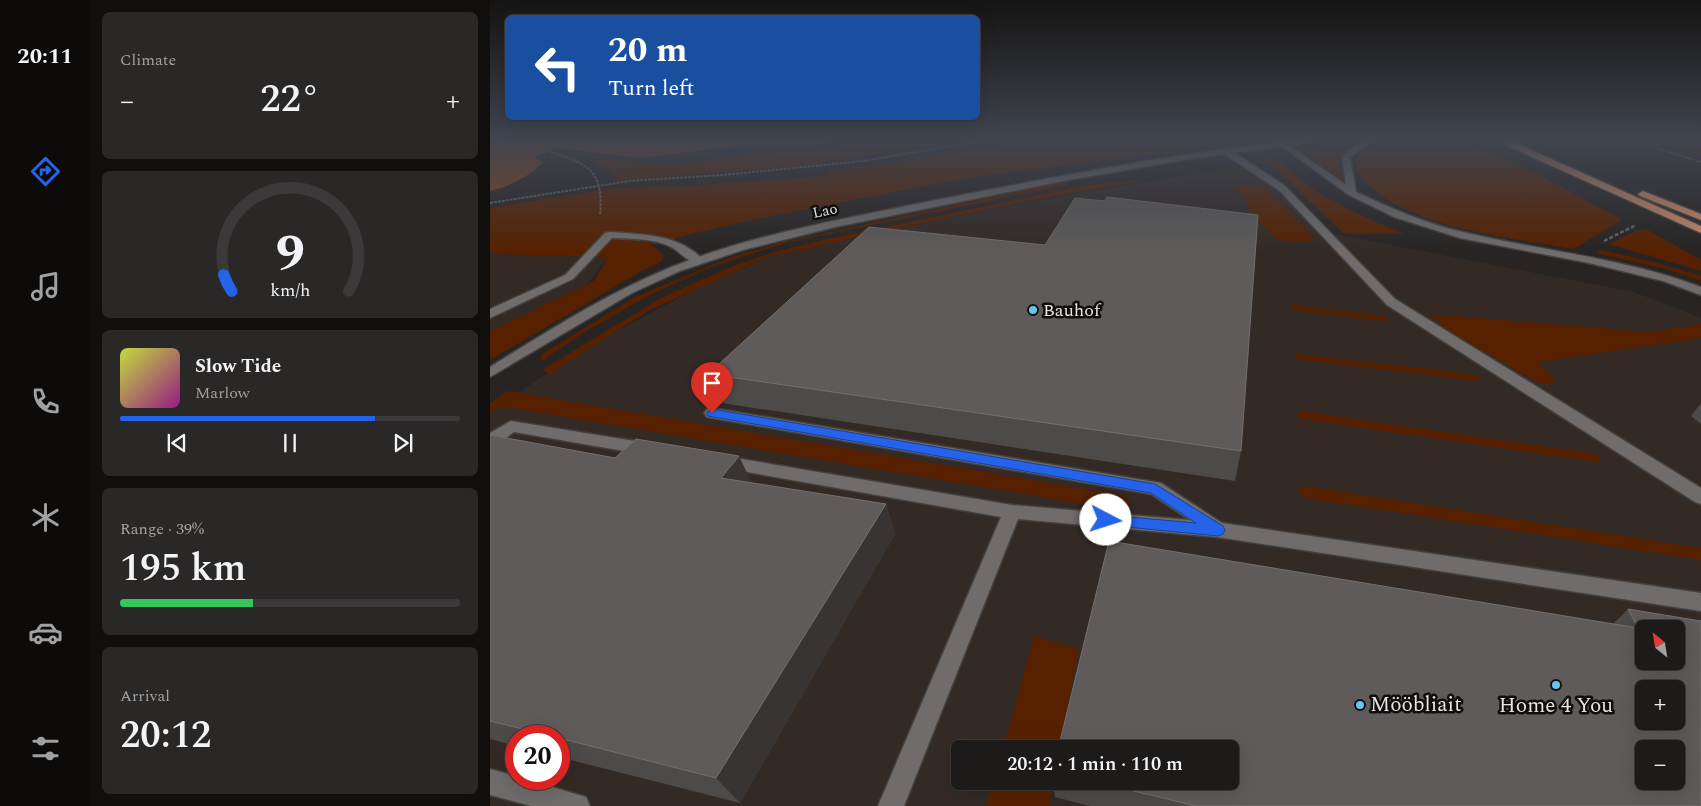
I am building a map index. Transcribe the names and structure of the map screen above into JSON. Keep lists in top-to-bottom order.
{
  "streets": {
    "street": ["Lao"]
  },
  "places": ["Bauhof", "Home 4 You", "Mööbliait"],
  "north": "top left",
  "page": {
    "tabs": "20:11",
    "tile": [
      "Climate",
      ["Range · 39%", "195 km"],
      ["Arrival", "20:12"]
    ],
    "turn": ["20 m", "Turn left"],
    "heat": ["−", "22°", "+"],
    "song": ["Slow Tide", "Marlow"],
    "map_buttons": ["+", "−"],
    "limit": "20",
    "trip": "20:12 · 1 min · 110 m",
    "gauge": ["9", "km/h"]
  }
}
